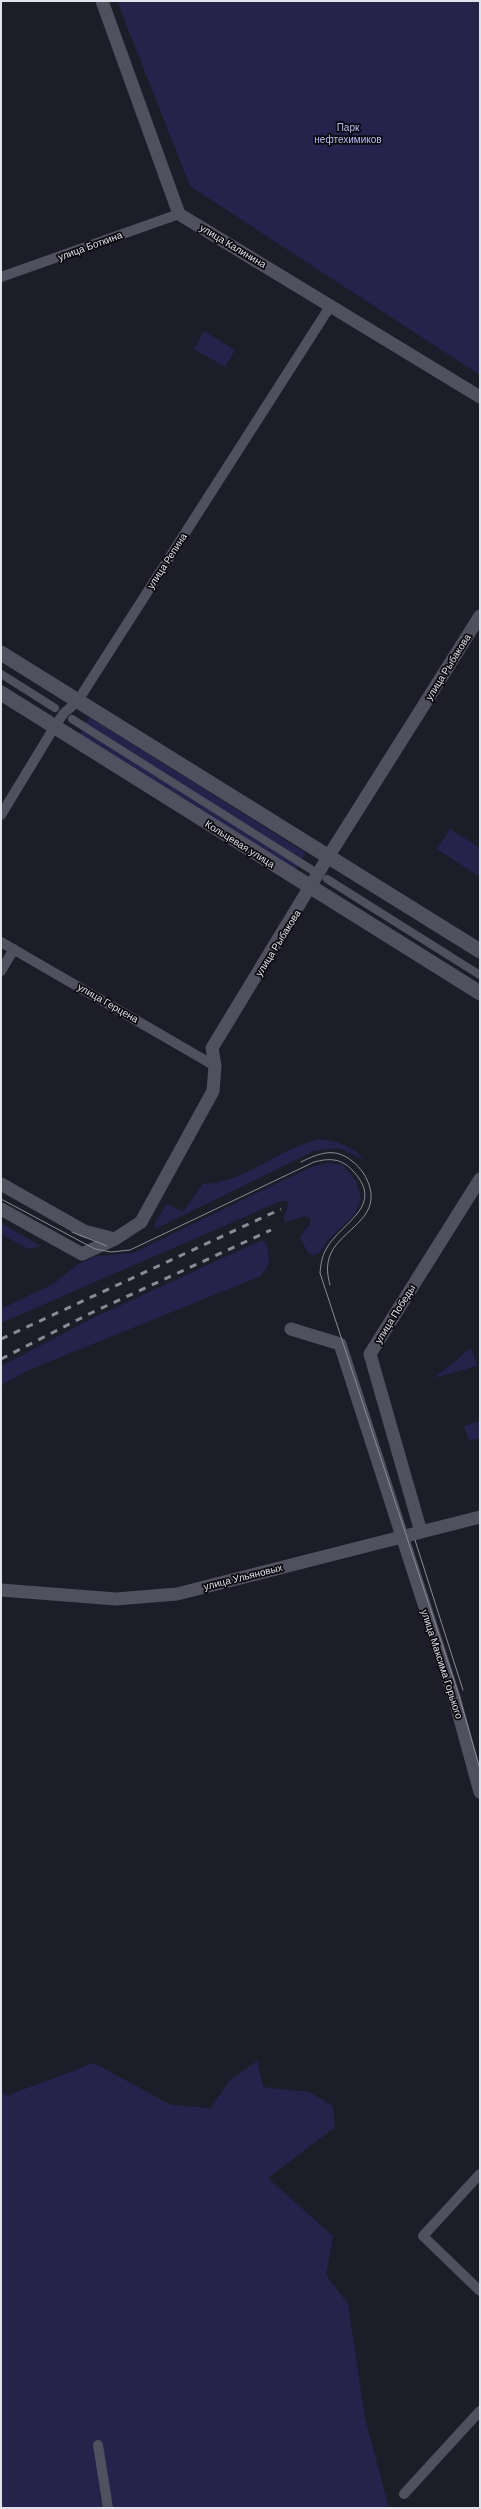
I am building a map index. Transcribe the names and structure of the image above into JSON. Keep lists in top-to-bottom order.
{
  "streets": {
    "main road": ["Кольцевая улица"],
    "street": [
      "улица Боткина",
      "улица Калинина",
      "улица Репина",
      "улица Рыбакова",
      "улица Герцена",
      "улица Победы",
      "улица Ульяновых",
      "улица Максима Горького"
    ]
  },
  "crossings": [
    ["улица Боткина", "улица Калинина"],
    ["улица Калинина", "улица Репина"],
    ["улица Репина", "Кольцевая улица"],
    ["улица Рыбакова", "Кольцевая улица"],
    ["улица Рыбакова", "улица Герцена"],
    ["улица Победы", "улица Ульяновых"],
    ["улица Ульяновых", "улица Максима Горького"]
  ],
  "parks": ["Парк нефтехимиков"]
}
